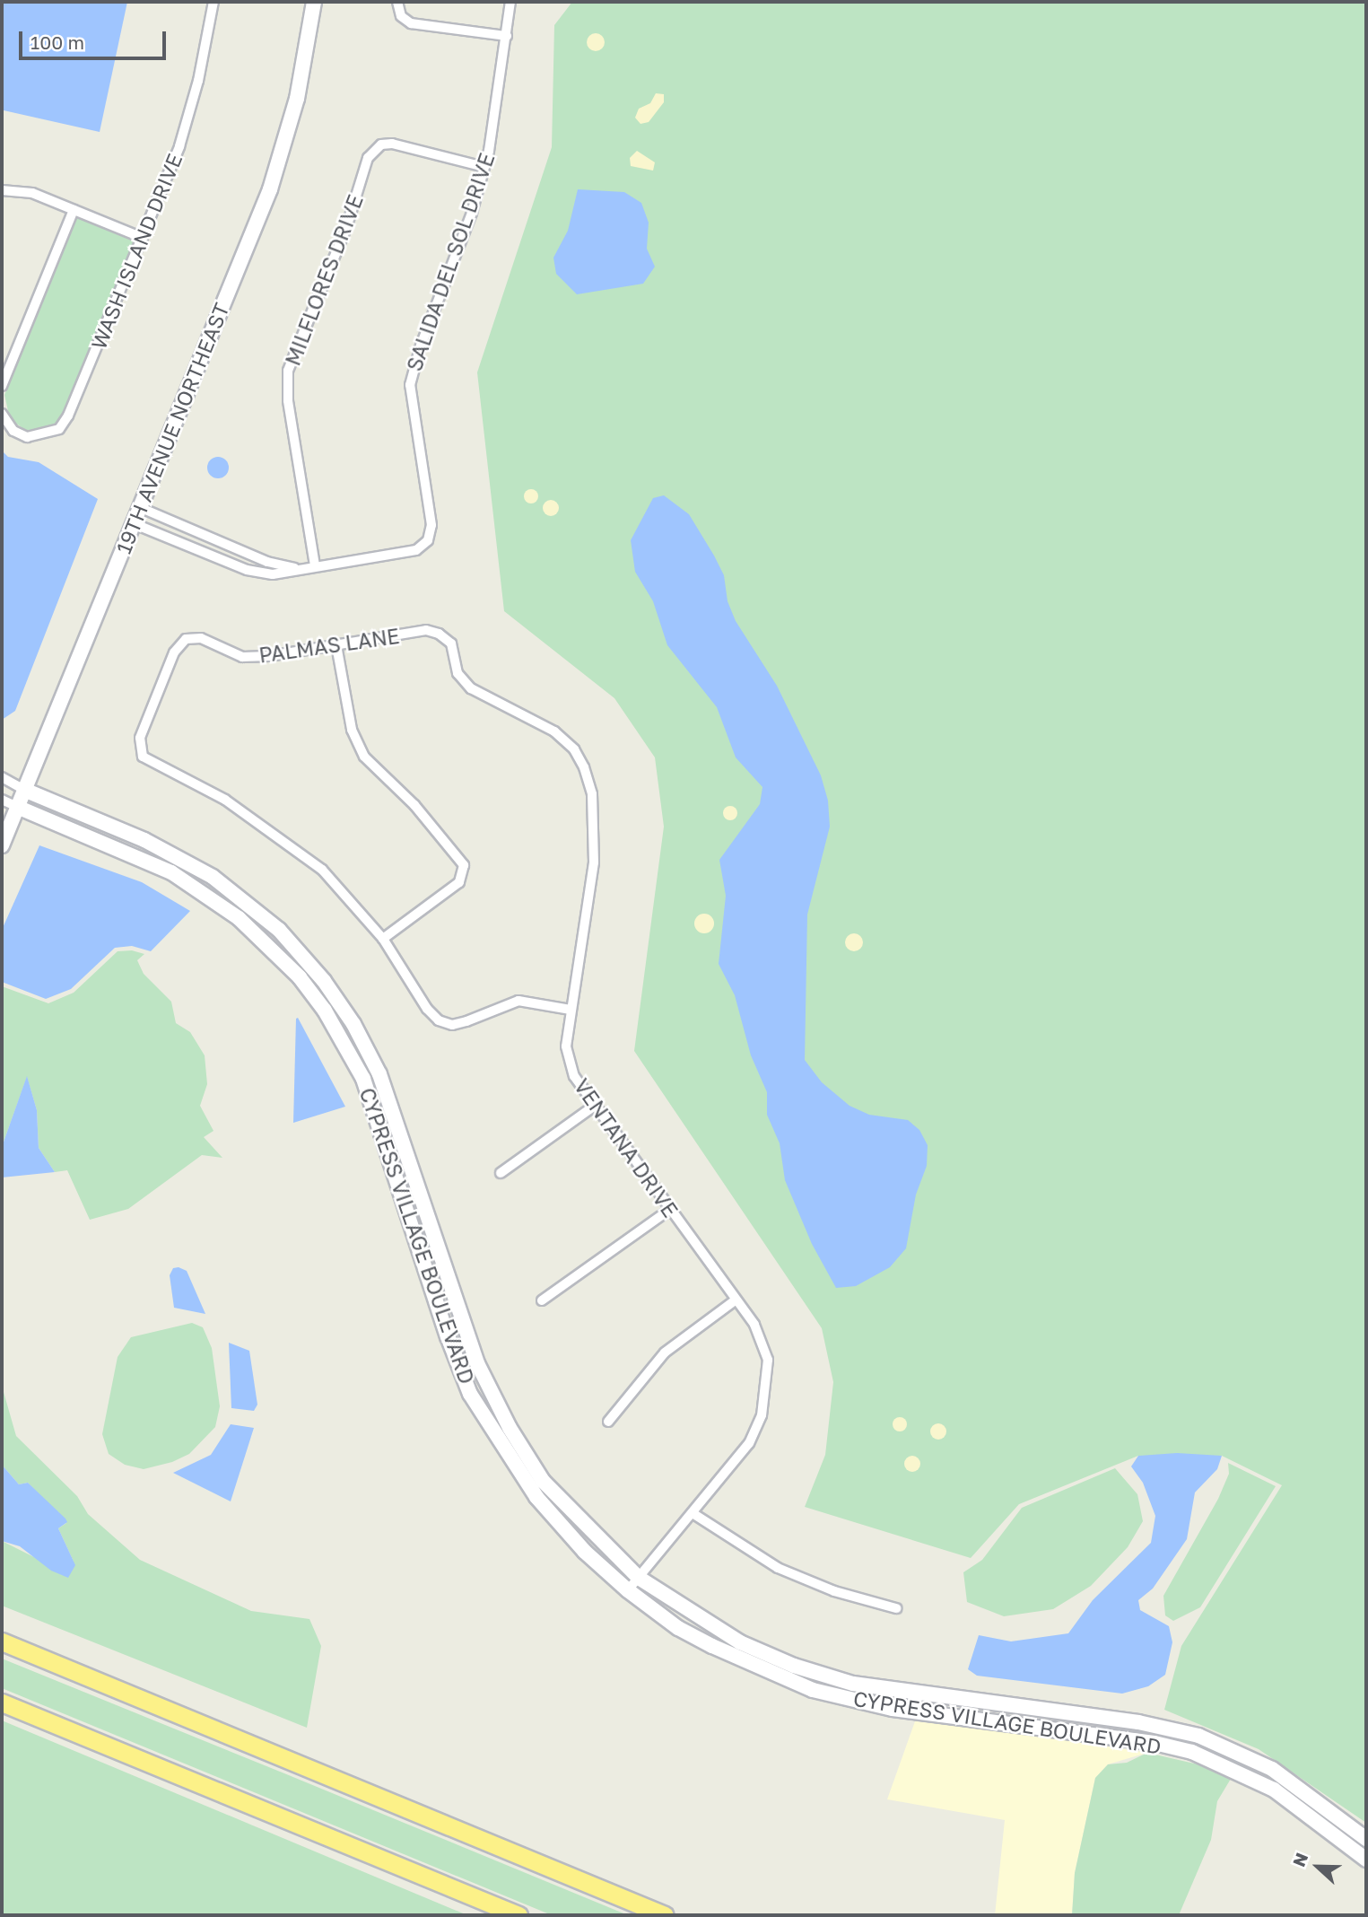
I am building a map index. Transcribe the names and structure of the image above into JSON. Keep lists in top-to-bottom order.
{
  "streets": {
    "street": [
      "WASH ISLAND DRIVE",
      "SALIDA DEL SOL DRIVE",
      "MILFLORES DRIVE",
      "19TH AVENUE NORTHEAST",
      "PALMAS LANE",
      "VENTANA DRIVE",
      "CYPRESS VILLAGE BOULEVARD"
    ]
  },
  "crossings": [
    ["SALIDA DEL SOL DRIVE", "MILFLORES DRIVE"],
    ["SALIDA DEL SOL DRIVE", "19TH AVENUE NORTHEAST"],
    ["19TH AVENUE NORTHEAST", "CYPRESS VILLAGE BOULEVARD"],
    ["PALMAS LANE", "VENTANA DRIVE"],
    ["VENTANA DRIVE", "CYPRESS VILLAGE BOULEVARD"]
  ],
  "scale_bar": "100 m",
  "north": "left"
}
